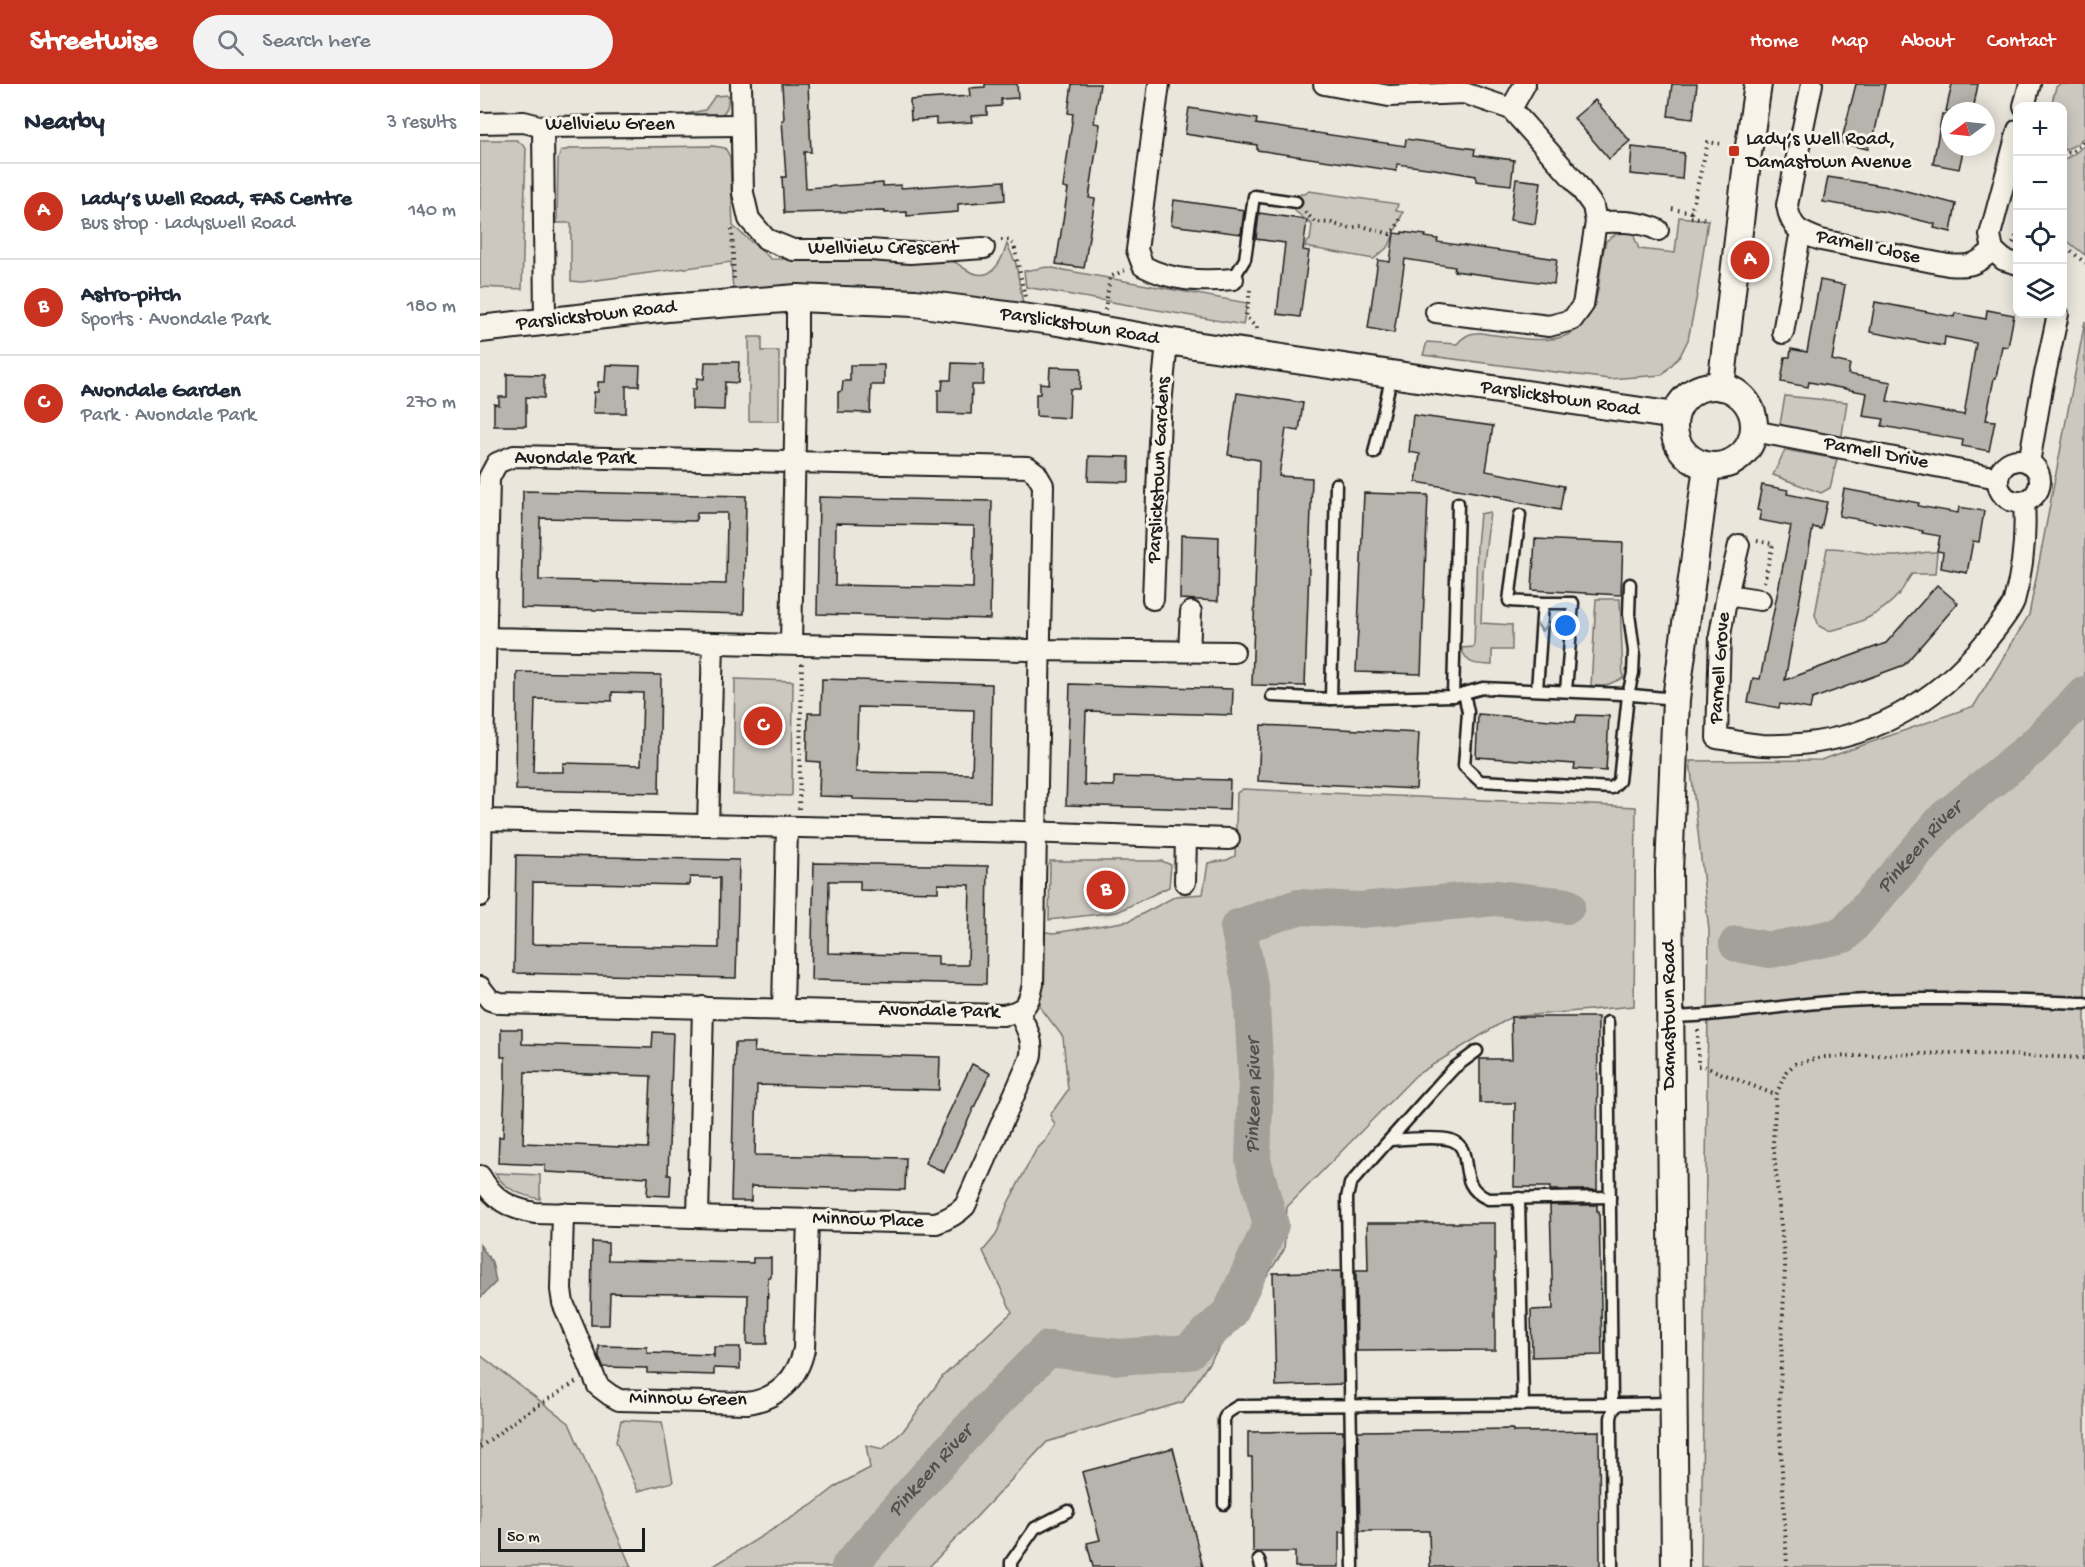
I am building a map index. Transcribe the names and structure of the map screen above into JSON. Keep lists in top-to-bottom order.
{
  "streets": {
    "street": [
      "Wellview Green",
      "Parnell Close",
      "Wellview Crescent",
      "Parslickstown Road",
      "Parnell Drive",
      "Avondale Park",
      "Parslickstown Gardens",
      "Parnell Grove",
      "Damastown Road",
      "Minnow Place",
      "Minnow Green"
    ]
  },
  "crossings": [
    ["Wellview Green", "Wellview Crescent"],
    ["Parslickstown Road", "Parnell Drive"],
    ["Parslickstown Road", "Parslickstown Gardens"],
    ["Parslickstown Road", "Damastown Road"],
    ["Parnell Drive", "Parnell Grove"],
    ["Parnell Drive", "Damastown Road"],
    ["Avondale Park", "Minnow Place"],
    ["Minnow Place", "Minnow Green"]
  ],
  "water": ["Pinkeen River"],
  "places": {
    "transit": ["Lady’s Well Road, Damastown Avenue"]
  },
  "scale_bar": "50 m",
  "north": "left",
  "page": {
    "header": "Streetwise",
    "search": "Search here",
    "nav": [
      "Home",
      "Map",
      "About",
      "Contact"
    ],
    "heading": ["Nearby", "3 results"],
    "map_buttons": ["+", "−"],
    "list": [
      {
        "mark": "A",
        "name": "Lady’s Well Road, FAS Centre",
        "note": "Bus stop · Ladyswell Road",
        "value": "140 m"
      },
      {
        "mark": "B",
        "name": "Astro-pitch",
        "note": "Sports · Avondale Park",
        "value": "180 m"
      },
      {
        "mark": "C",
        "name": "Avondale Garden",
        "note": "Park · Avondale Park",
        "value": "270 m"
      }
    ],
    "pins": ["A", "C", "B"],
    "scale": "50 m"
  }
}
